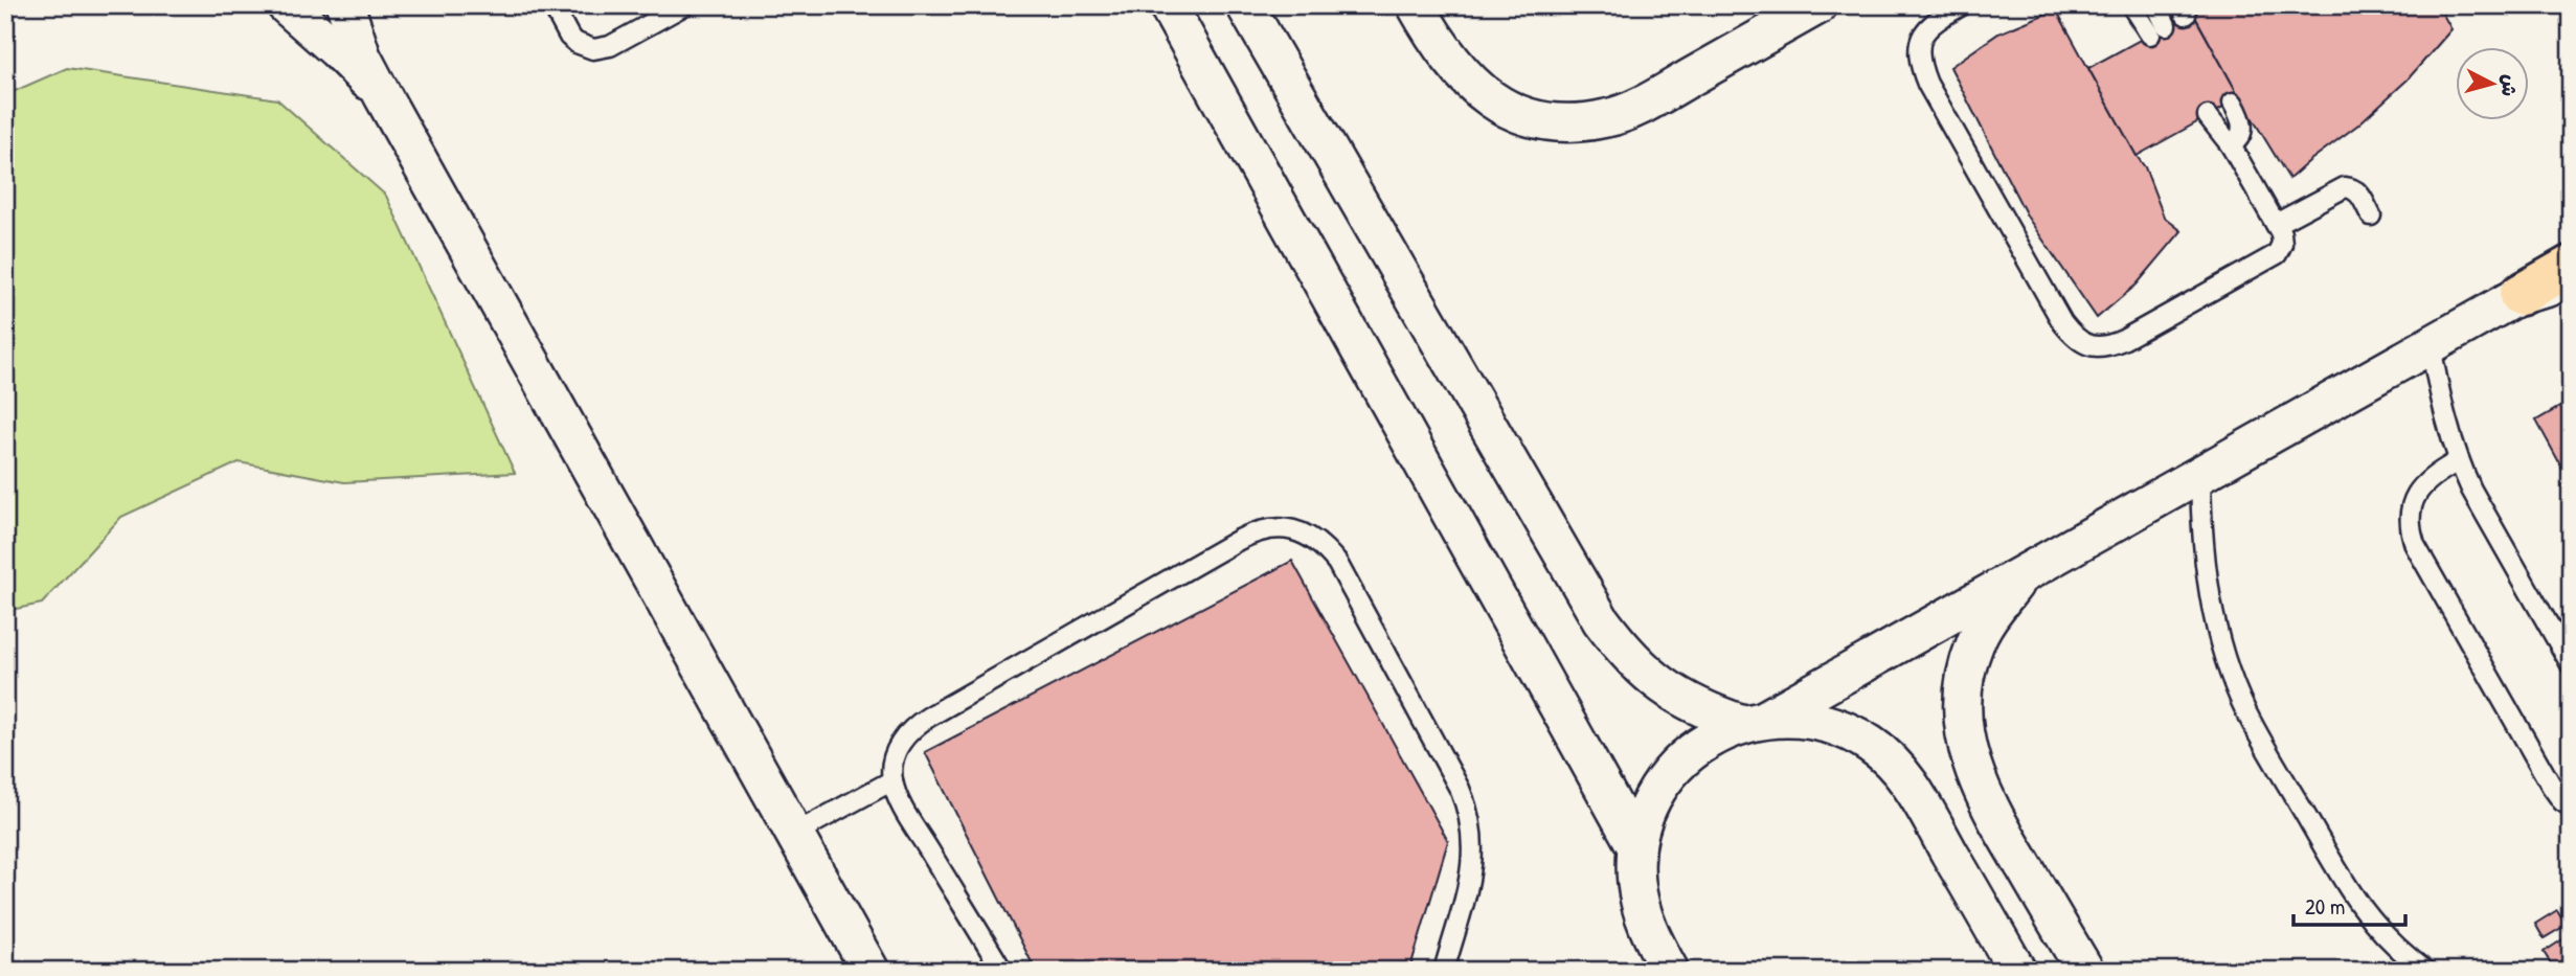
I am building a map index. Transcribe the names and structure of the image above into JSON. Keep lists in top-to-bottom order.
{
  "scale_bar": "20 m",
  "north": "right"
}
